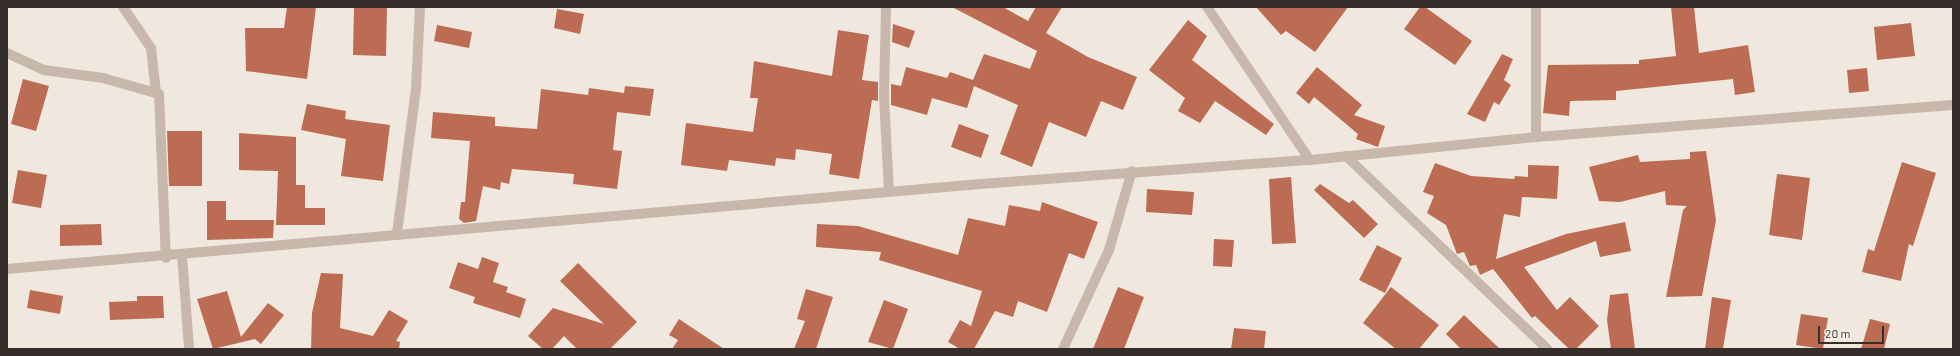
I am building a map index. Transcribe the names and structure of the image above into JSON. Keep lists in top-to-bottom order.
{
  "scale_bar": "20 m"
}
